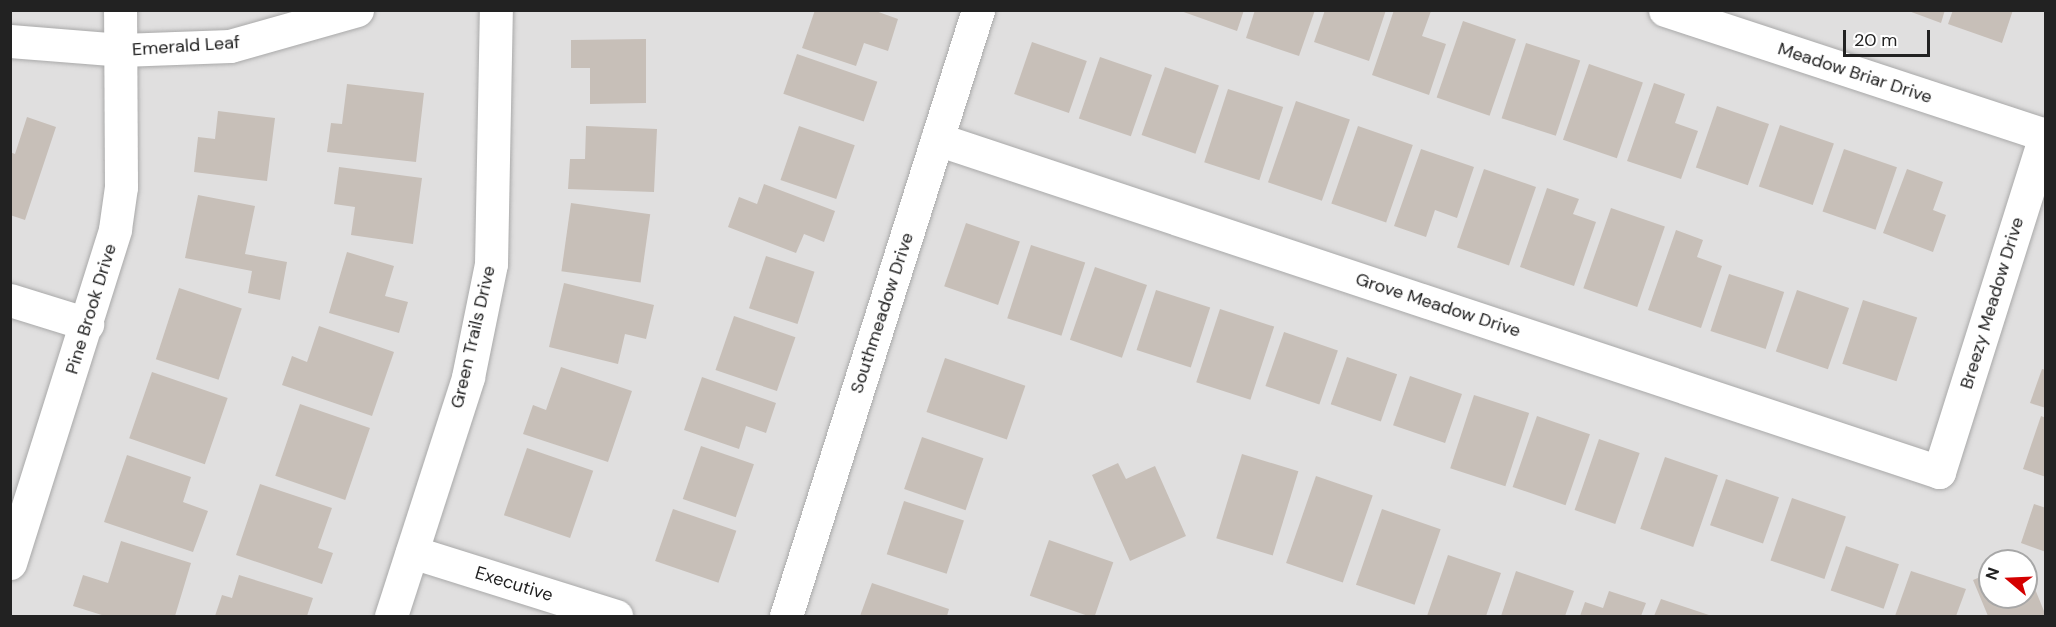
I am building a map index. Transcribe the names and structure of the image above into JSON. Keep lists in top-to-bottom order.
{
  "streets": {
    "street": [
      "Emerald Leaf",
      "Meadow Briar Drive",
      "Breezy Meadow Drive",
      "Grove Meadow Drive",
      "Pine Brook Drive",
      "Southmeadow Drive",
      "Green Trails Drive",
      "Executive"
    ]
  },
  "crossings": [
    ["Emerald Leaf", "Pine Brook Drive"],
    ["Meadow Briar Drive", "Breezy Meadow Drive"],
    ["Breezy Meadow Drive", "Grove Meadow Drive"],
    ["Grove Meadow Drive", "Southmeadow Drive"],
    ["Green Trails Drive", "Executive"]
  ],
  "scale_bar": "20 m",
  "north": "left"
}
